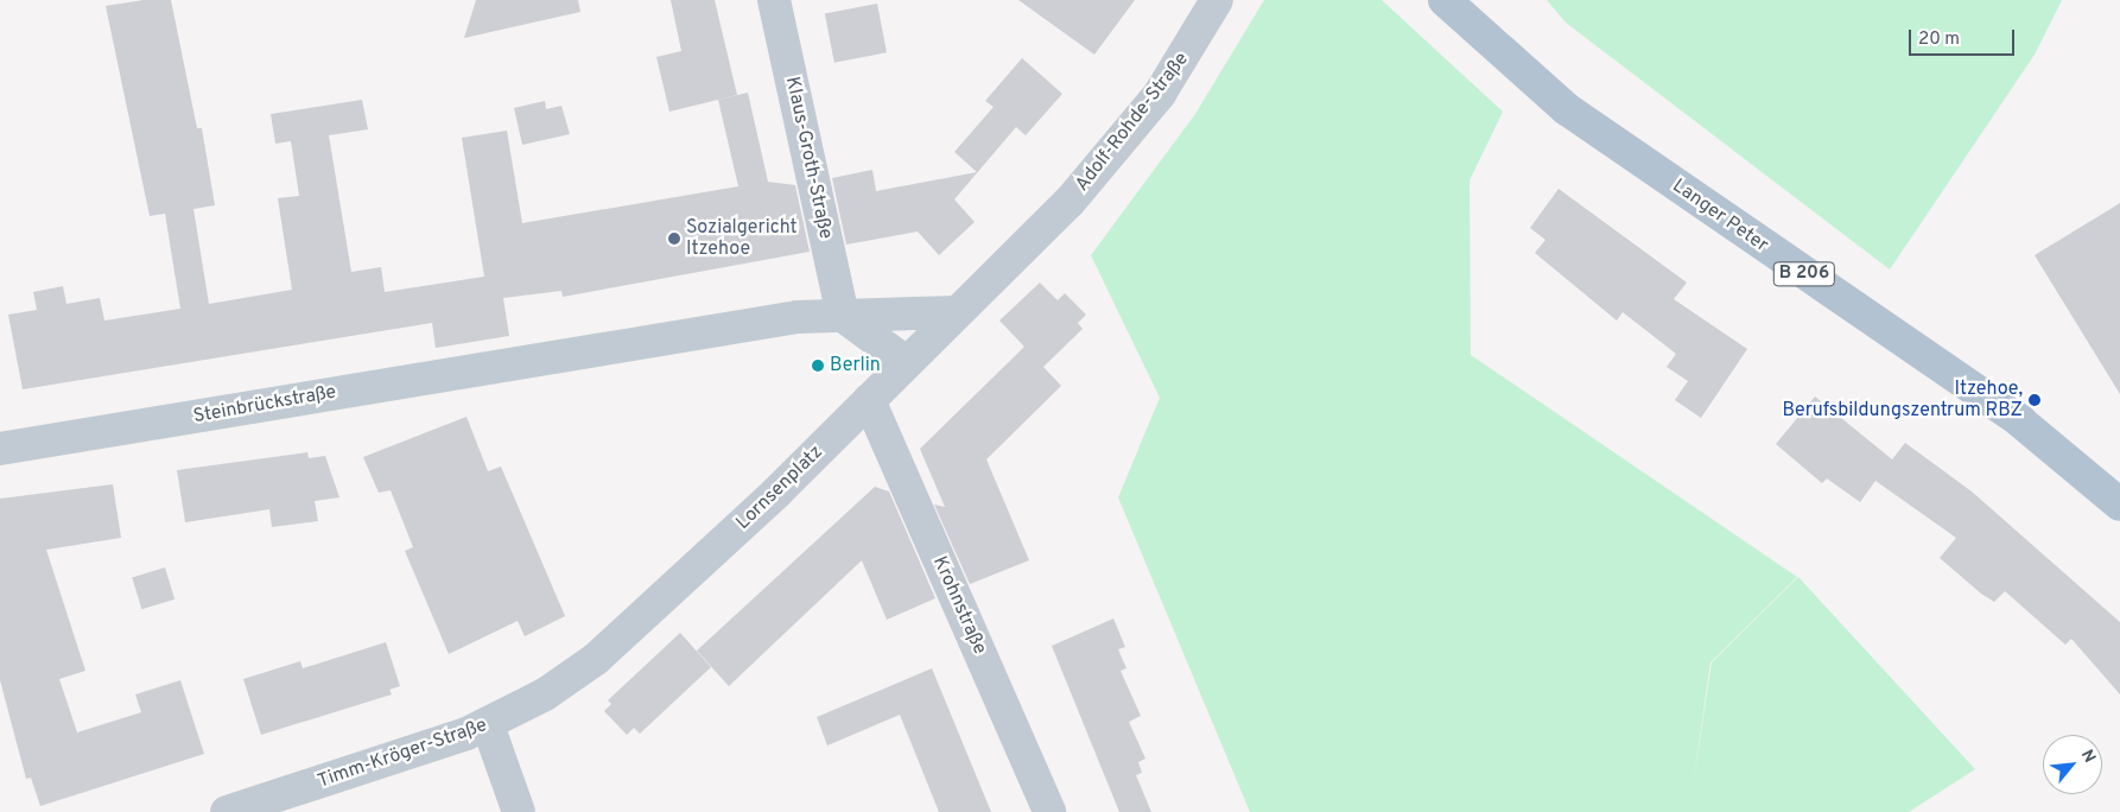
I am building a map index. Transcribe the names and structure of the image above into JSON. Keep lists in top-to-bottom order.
{
  "streets": {
    "main road": ["Langer Peter", "B 206"],
    "street": [
      "Adolf-Rohde-Straße",
      "Klaus-Groth-Straße",
      "Steinbrückstraße",
      "Lornsenplatz",
      "Krohnstraße",
      "Timm-Kröger-Straße"
    ]
  },
  "crossings": [
    ["Adolf-Rohde-Straße", "Lornsenplatz"],
    ["Klaus-Groth-Straße", "Steinbrückstraße"],
    ["Lornsenplatz", "Krohnstraße"],
    ["Lornsenplatz", "Timm-Kröger-Straße"]
  ],
  "places": ["Sozialgericht Itzehoe", "Berlin", "Itzehoe, Berufsbildungszentrum RBZ"],
  "scale_bar": "20 m",
  "north": "top right"
}
